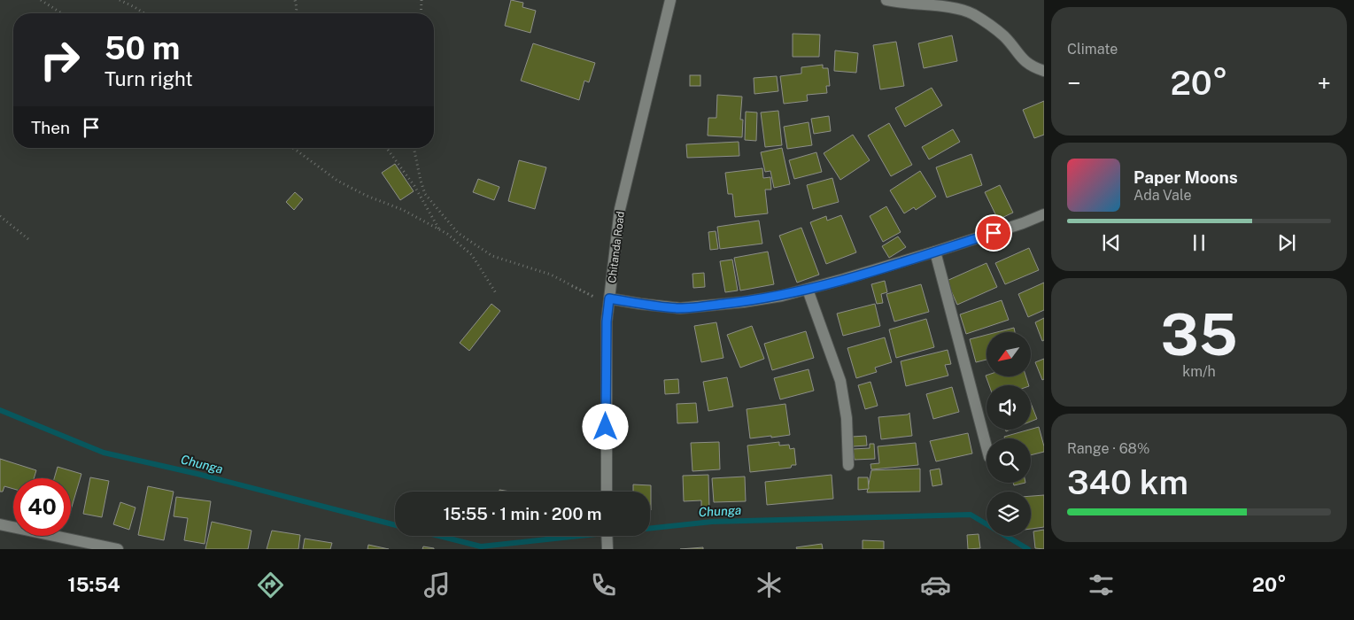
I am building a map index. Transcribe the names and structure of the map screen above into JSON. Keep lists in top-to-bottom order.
{
  "streets": {
    "street": ["Chitanda Road"]
  },
  "water": ["Chunga"],
  "north": "bottom left",
  "page": {
    "tile": [
      "Climate",
      ["35", "km/h"],
      ["Range · 68%", "340 km"]
    ],
    "turn": ["50 m", "Turn right"],
    "heat": ["−", "20°", "+"],
    "then": "Then",
    "song": ["Paper Moons", "Ada Vale"],
    "limit": "40",
    "trip": "15:55 · 1 min · 200 m",
    "tabs": ["15:54", "20°"]
  }
}
